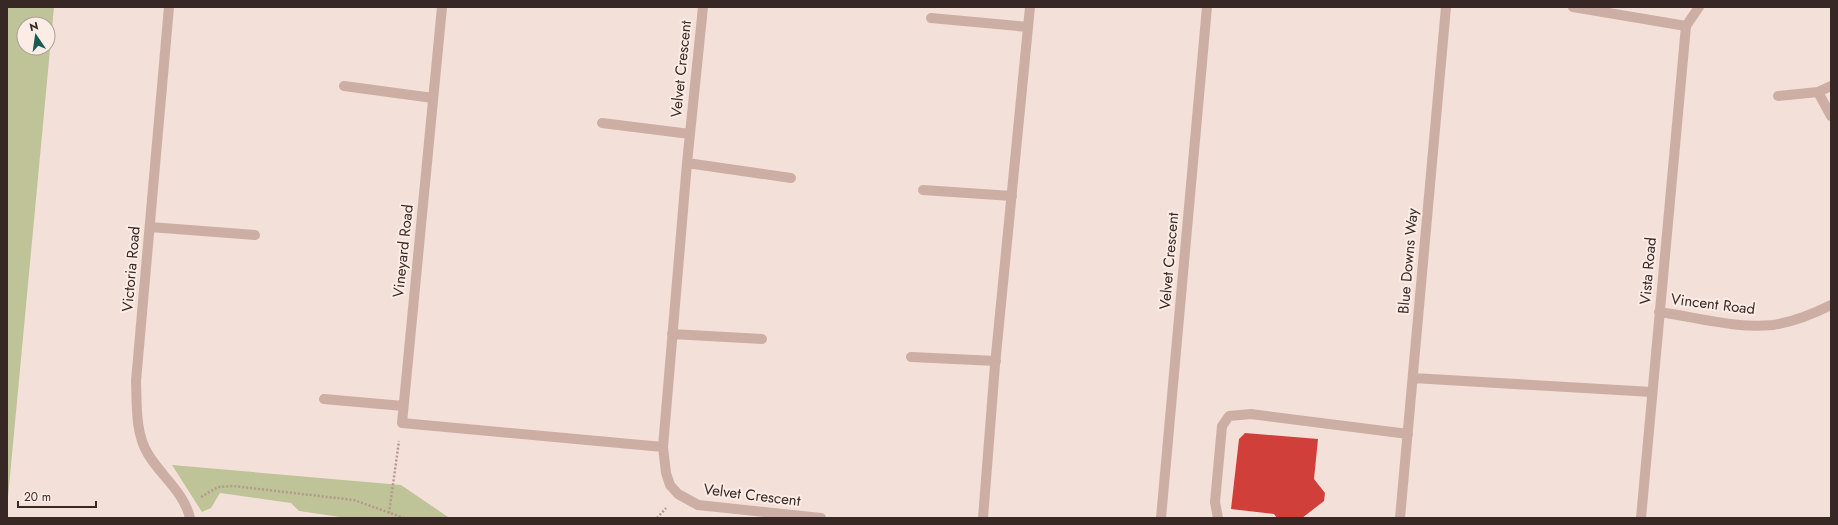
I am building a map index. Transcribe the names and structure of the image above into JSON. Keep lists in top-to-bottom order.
{
  "streets": {
    "street": [
      "Velvet Crescent",
      "Vineyard Road",
      "Blue Downs Way",
      "Victoria Road",
      "Vista Road",
      "Vincent Road"
    ]
  },
  "crossings": [
    ["Vista Road", "Vincent Road"]
  ],
  "scale_bar": "20 m",
  "north": "top"
}
